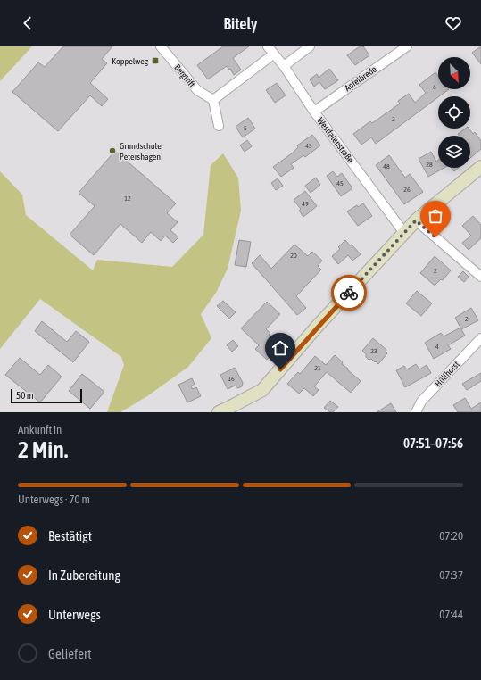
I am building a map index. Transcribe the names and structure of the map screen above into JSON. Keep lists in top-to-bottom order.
{
  "streets": {
    "street": [
      "Bergtrift",
      "Apfelbrede",
      "Westfalenstraße",
      "Hüllhorst"
    ]
  },
  "crossings": [
    ["Apfelbrede", "Westfalenstraße"]
  ],
  "places": {
    "transit": ["Koppelweg"],
    "other": ["Grundschule Petershagen"]
  },
  "house_numbers": [
    "6",
    "2",
    "5",
    "43",
    "28",
    "48",
    "45",
    "26",
    "12",
    "49",
    "20",
    "2",
    "2",
    "4",
    "23",
    "21",
    "16"
  ],
  "scale_bar": "50 m",
  "north": "bottom right",
  "page": {
    "header": "Bitely",
    "scale": "50 m",
    "heading": ["2 Min.", "Ankunft in", "07:51–07:56"],
    "bar": "Unterwegs · 70 m",
    "list": [
      ["Bestätigt", "07:20"],
      ["In Zubereitung", "07:37"],
      ["Unterwegs", "07:44"],
      "Geliefert"
    ]
  }
}
